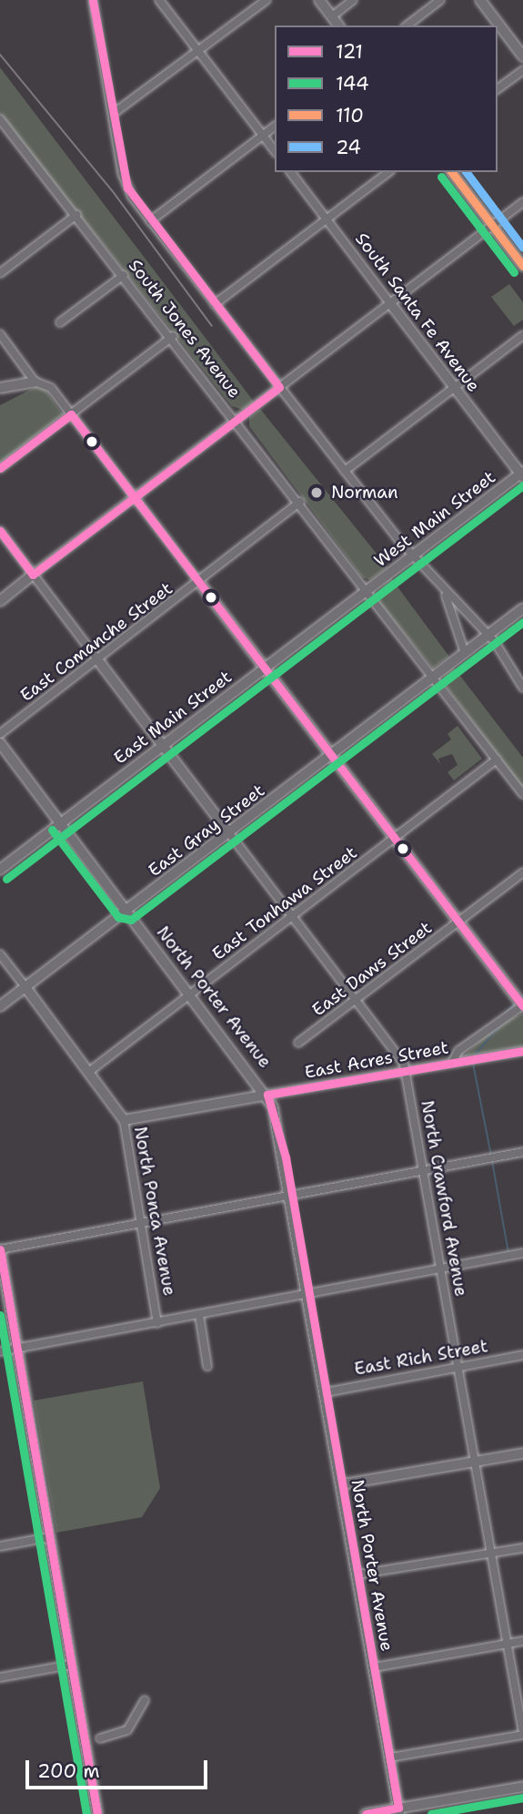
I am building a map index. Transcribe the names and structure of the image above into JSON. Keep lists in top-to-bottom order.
{
  "streets": {
    "main road": [
      "West Main Street",
      "East Main Street",
      "East Gray Street",
      "North Porter Avenue"
    ],
    "street": [
      "South Santa Fe Avenue",
      "South Jones Avenue",
      "East Comanche Street",
      "East Tonhawa Street",
      "East Daws Street",
      "East Acres Street",
      "North Crawford Avenue",
      "North Ponca Avenue",
      "East Rich Street"
    ]
  },
  "crossings": [
    ["South Santa Fe Avenue", "West Main Street"],
    ["South Jones Avenue", "West Main Street"],
    ["South Jones Avenue", "East Comanche Street"],
    ["South Jones Avenue", "East Main Street"],
    ["South Jones Avenue", "East Gray Street"],
    ["South Jones Avenue", "East Tonhawa Street"],
    ["West Main Street", "East Main Street"],
    ["East Comanche Street", "North Crawford Avenue"],
    ["East Main Street", "North Porter Avenue"],
    ["East Main Street", "North Crawford Avenue"],
    ["East Gray Street", "North Porter Avenue"],
    ["East Gray Street", "North Crawford Avenue"],
    ["East Gray Street", "North Ponca Avenue"],
    ["East Tonhawa Street", "North Porter Avenue"],
    ["East Tonhawa Street", "North Crawford Avenue"],
    ["East Tonhawa Street", "North Ponca Avenue"],
    ["East Daws Street", "North Crawford Avenue"],
    ["North Porter Avenue", "East Acres Street"],
    ["North Porter Avenue", "East Rich Street"],
    ["East Acres Street", "North Crawford Avenue"],
    ["East Acres Street", "North Ponca Avenue"],
    ["North Crawford Avenue", "East Rich Street"]
  ],
  "places": ["Norman"],
  "lines": [
    "transit line 121",
    "transit line 110",
    "transit line 24",
    "transit line 144"
  ],
  "legend": [
    "121",
    "144",
    "110",
    "24"
  ],
  "scale_bar": "200 m"
}
